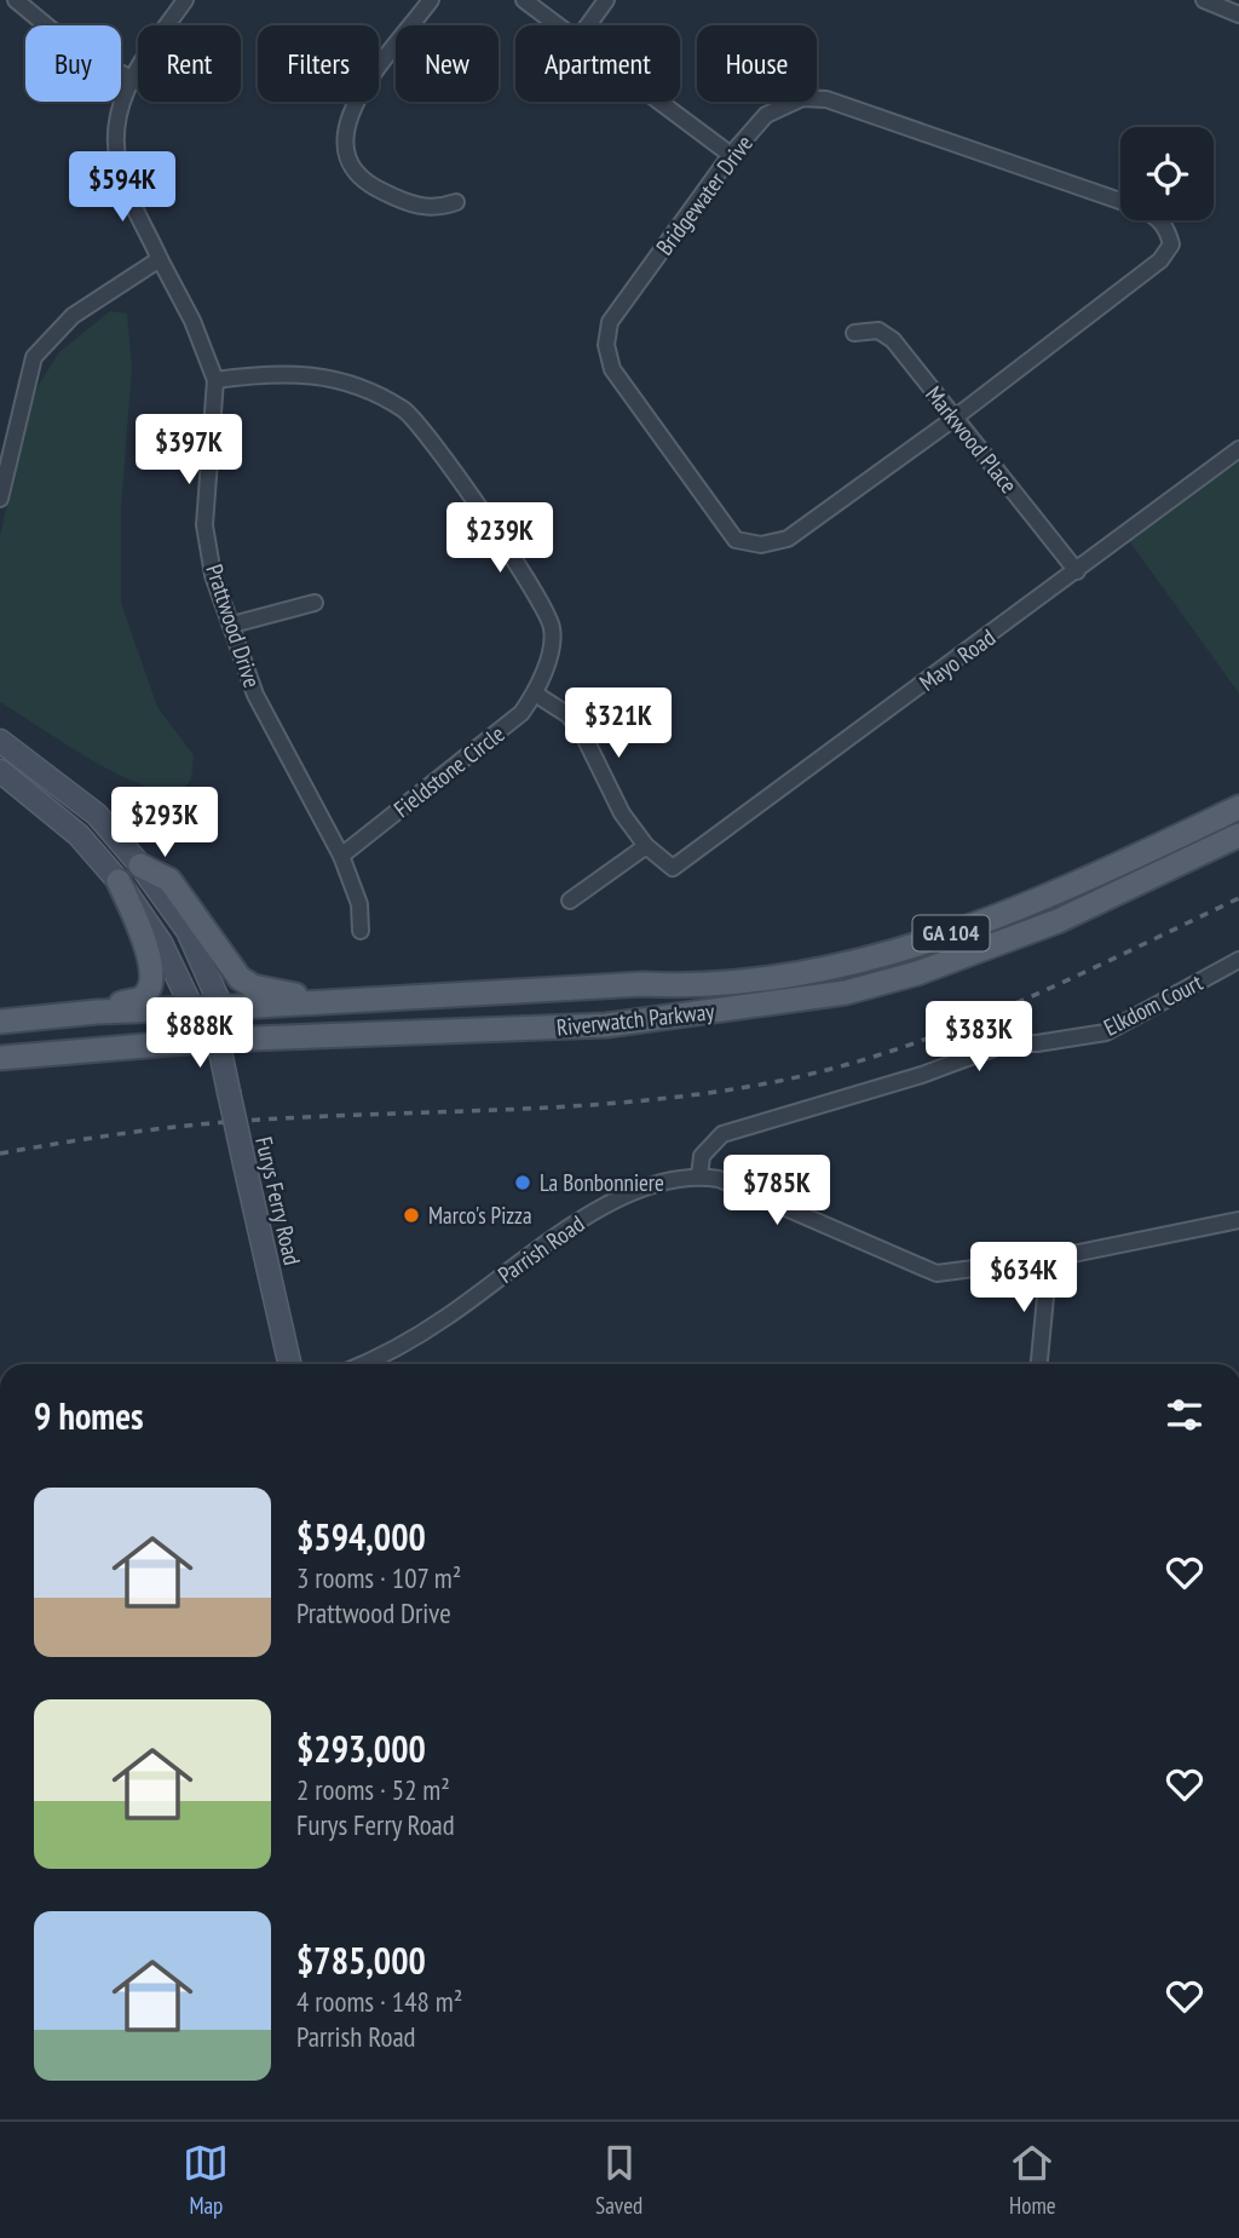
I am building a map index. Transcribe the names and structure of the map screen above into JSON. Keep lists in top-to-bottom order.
{
  "streets": {
    "main road": ["GA 104", "Riverwatch Parkway", "Furys Ferry Road"],
    "street": [
      "Bridgewater Drive",
      "Markwood Place",
      "Prattwood Drive",
      "Mayo Road",
      "Fieldstone Circle",
      "Elkdom Court",
      "Parrish Road"
    ]
  },
  "crossings": [
    ["Bridgewater Drive", "Markwood Place"],
    ["Markwood Place", "Mayo Road"],
    ["Prattwood Drive", "Fieldstone Circle"],
    ["Elkdom Court", "Parrish Road"],
    ["Riverwatch Parkway", "Furys Ferry Road"]
  ],
  "places": ["La Bonbonniere", "Marco's Pizza"],
  "page": {
    "chip": [
      "Buy",
      "Rent",
      "Filters",
      "New",
      "Apartment",
      "House"
    ],
    "price": [
      "$594K",
      "$397K",
      "$239K",
      "$321K",
      "$293K",
      "$888K",
      "$383K",
      "$785K",
      "$634K"
    ],
    "heading": "9 homes",
    "list": [
      {
        "name": "$594,000",
        "note": "3 rooms · 107 m² · Prattwood Drive"
      },
      {
        "name": "$293,000",
        "note": "2 rooms · 52 m² · Furys Ferry Road"
      },
      {
        "name": "$785,000",
        "note": "4 rooms · 148 m² · Parrish Road"
      }
    ],
    "tabs": ["Map", "Saved", "Home"]
  }
}
